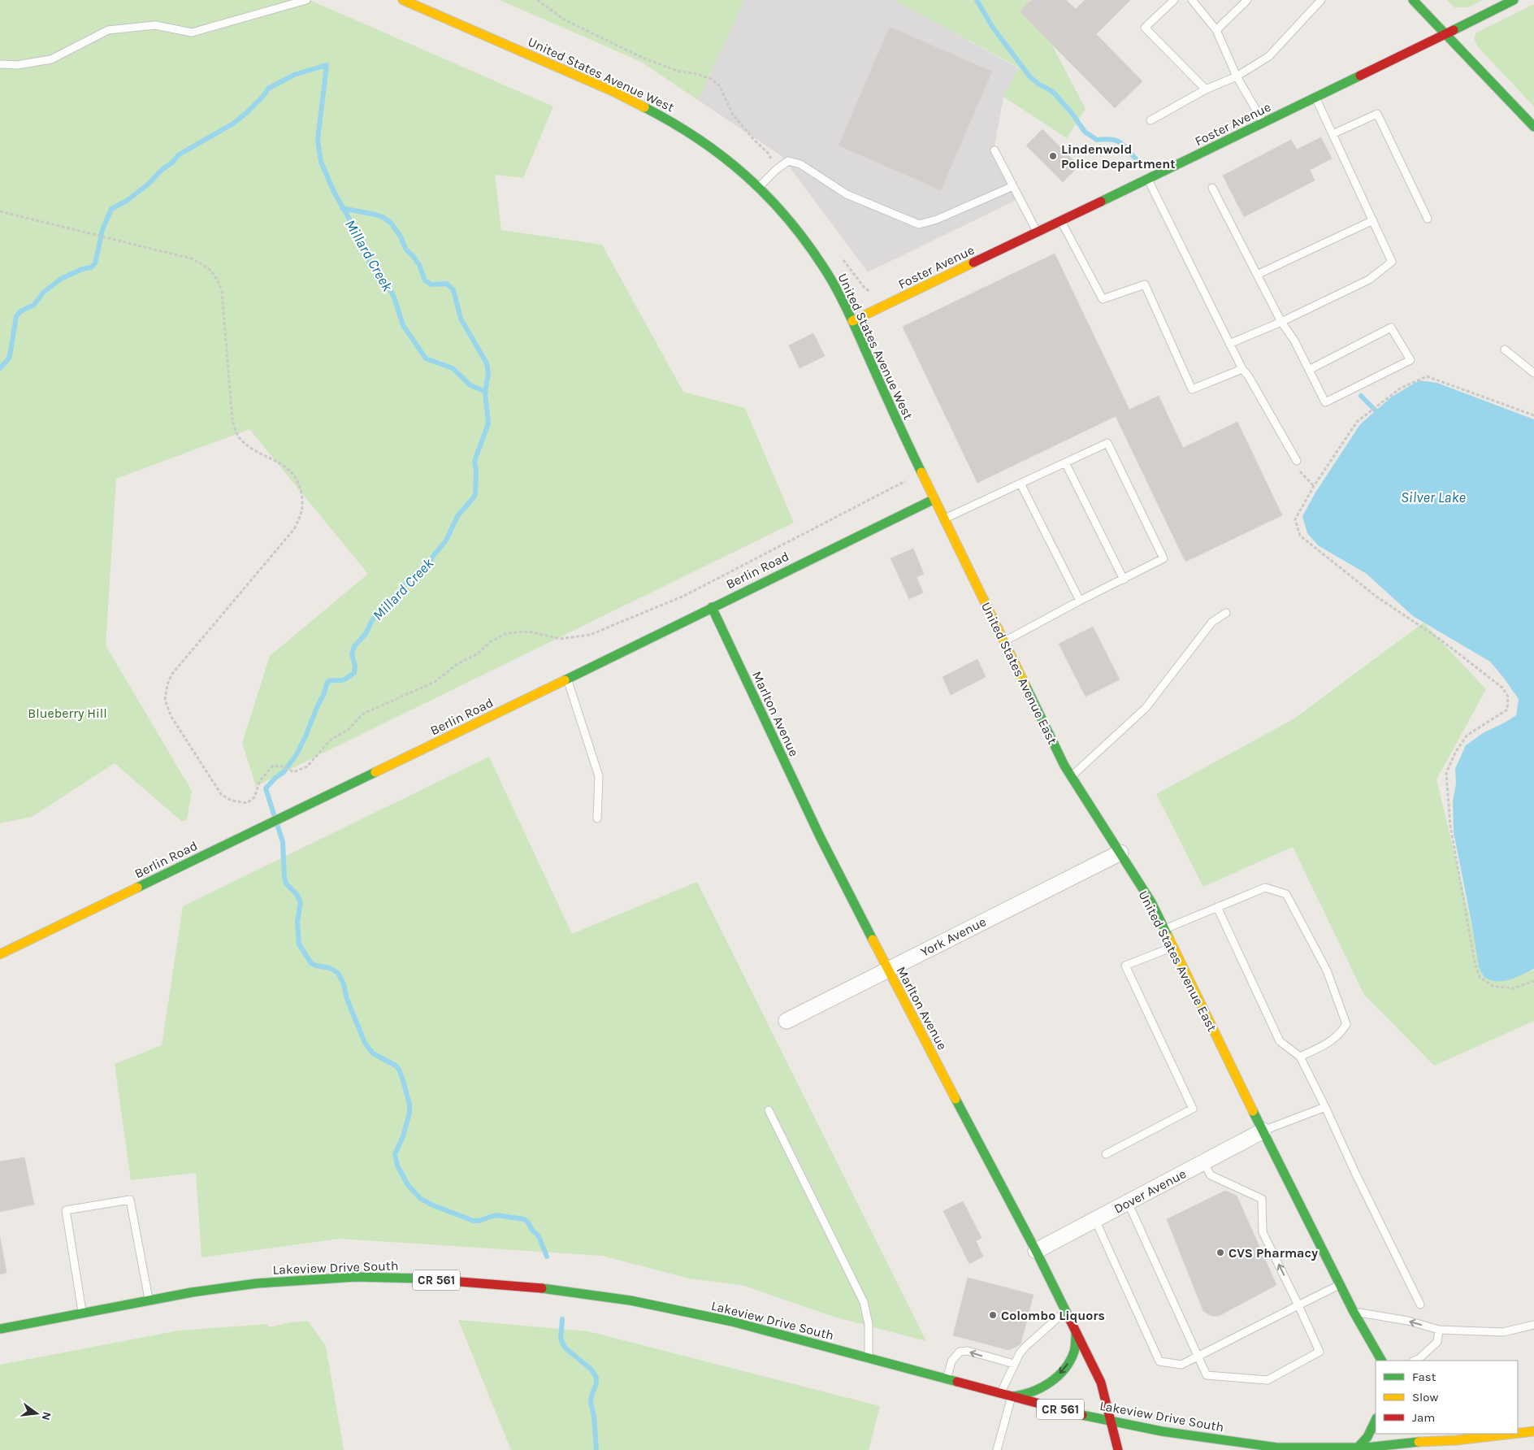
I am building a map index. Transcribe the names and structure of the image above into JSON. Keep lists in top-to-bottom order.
{
  "streets": {
    "street": [
      "United States Avenue West",
      "Foster Avenue",
      "Berlin Road",
      "United States Avenue East",
      "Marlton Avenue",
      "York Avenue",
      "Dover Avenue",
      "Lakeview Drive South",
      "CR 561"
    ]
  },
  "crossings": [
    ["United States Avenue West", "Foster Avenue"],
    ["United States Avenue West", "Berlin Road"],
    ["United States Avenue West", "United States Avenue East"],
    ["Berlin Road", "United States Avenue East"],
    ["Berlin Road", "Marlton Avenue"],
    ["United States Avenue East", "York Avenue"],
    ["United States Avenue East", "Dover Avenue"],
    ["Marlton Avenue", "York Avenue"],
    ["Marlton Avenue", "Dover Avenue"],
    ["Marlton Avenue", "Lakeview Drive South"]
  ],
  "water": ["Millard Creek", "Silver Lake"],
  "parks": ["Blueberry Hill"],
  "places": ["Lindenwold Police Department", "CVS Pharmacy", "Colombo Liquors"],
  "legend": ["Fast", "Slow", "Jam"],
  "north": "right"
}
